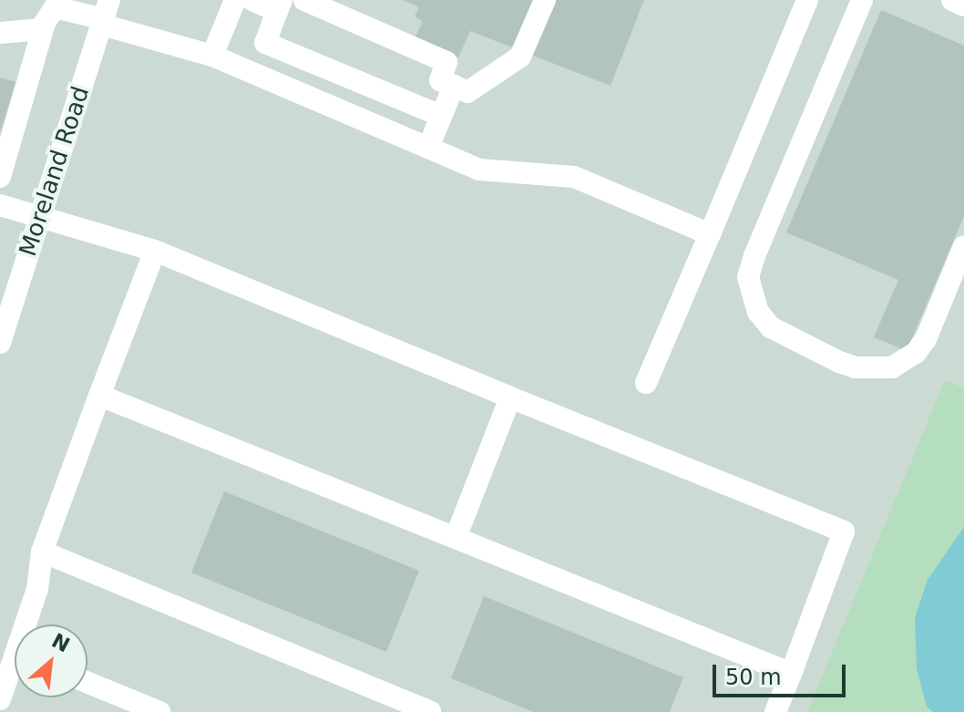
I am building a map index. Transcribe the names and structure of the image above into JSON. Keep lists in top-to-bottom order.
{
  "streets": {
    "street": ["Moreland Road"]
  },
  "scale_bar": "50 m",
  "north": "top right"
}
